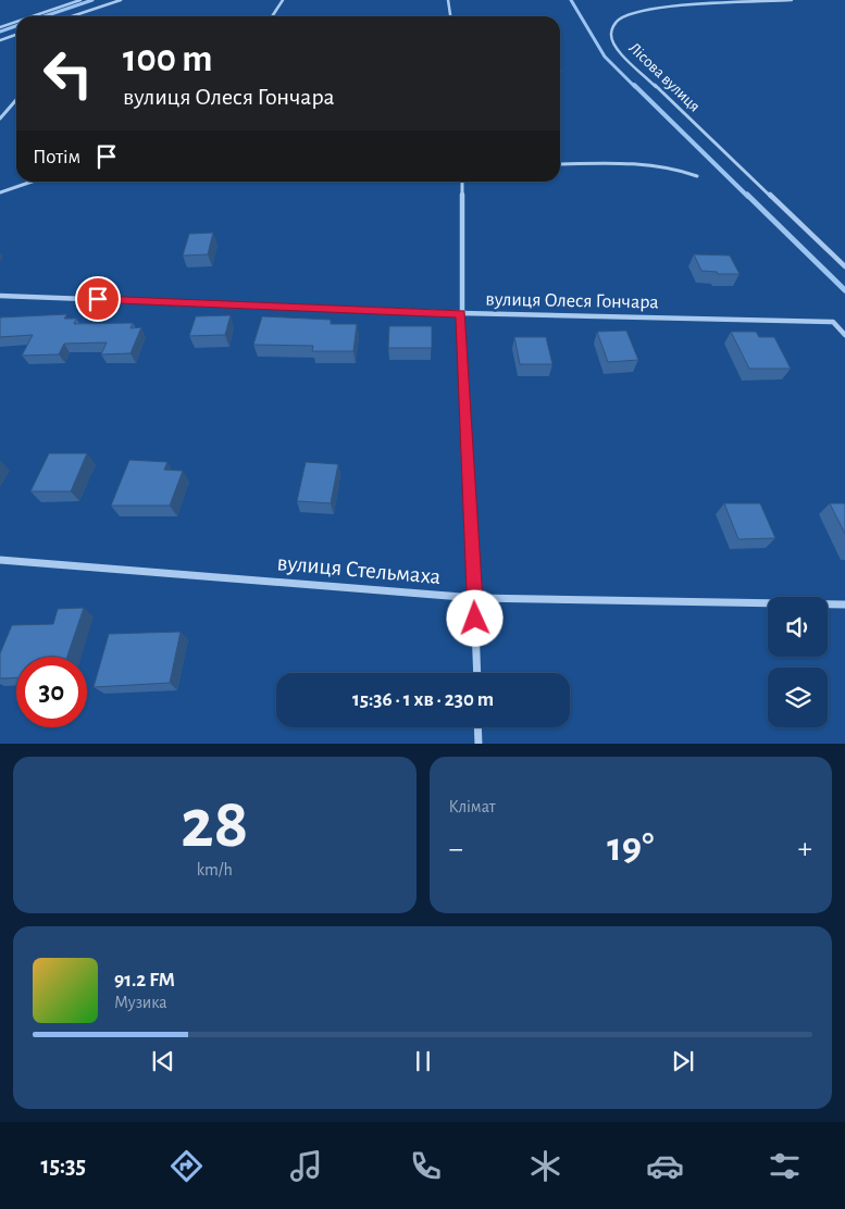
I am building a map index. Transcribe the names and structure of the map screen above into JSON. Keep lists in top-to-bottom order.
{
  "streets": {
    "street": ["Лісова вулиця", "вулиця Олеся Гончара", "вулиця Стельмаха"]
  },
  "page": {
    "turn": ["100 m", "вулиця Олеся Гончара"],
    "then": "Потім",
    "limit": "30",
    "trip": "15:36 · 1 хв · 230 m",
    "tile": [
      ["28", "km/h"],
      "Клімат"
    ],
    "heat": ["−", "19°", "+"],
    "song": ["91.2 FM", "Музика"],
    "tabs": "15:35"
  }
}
